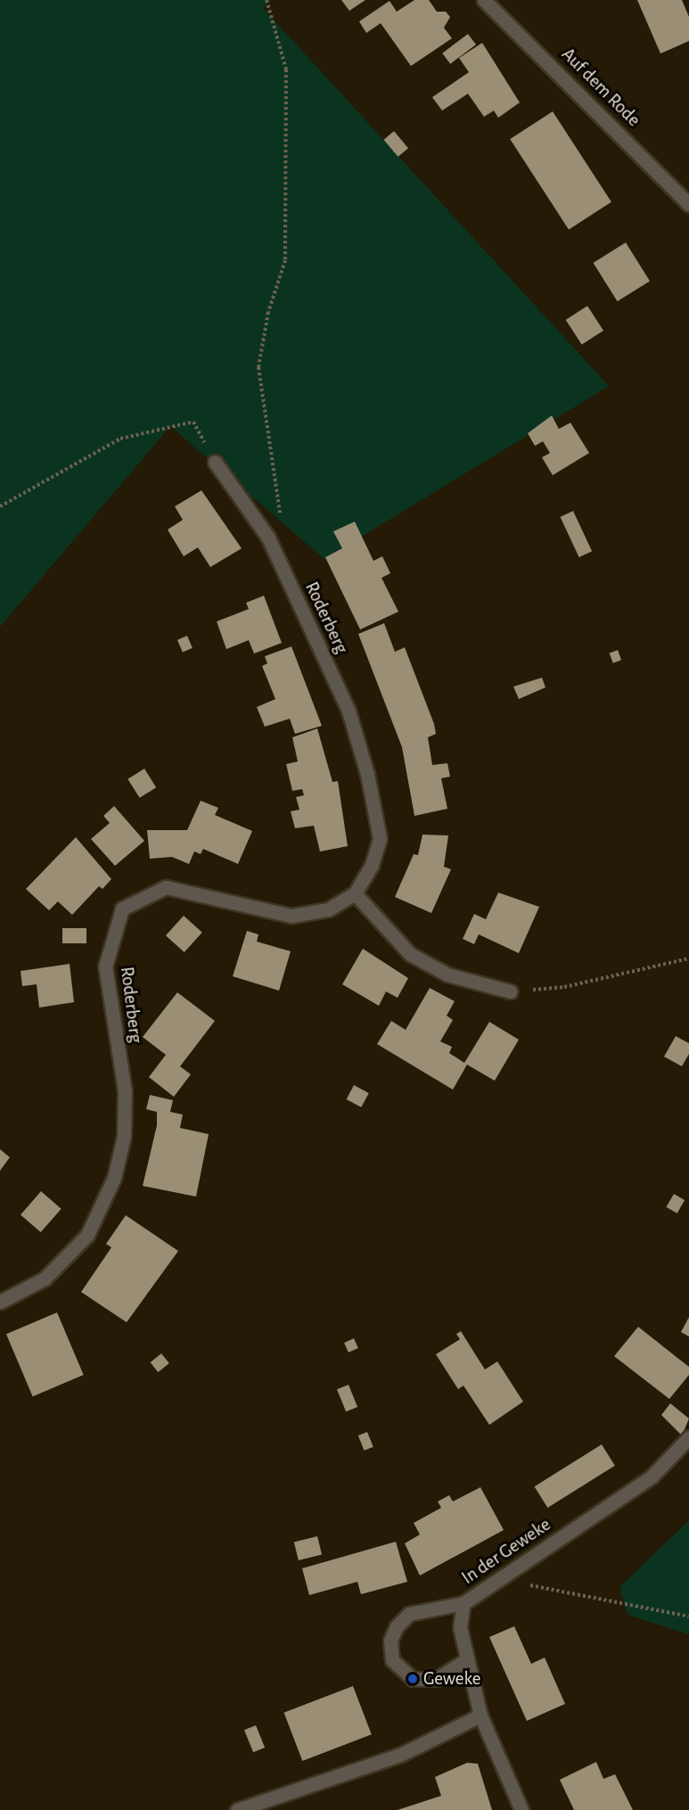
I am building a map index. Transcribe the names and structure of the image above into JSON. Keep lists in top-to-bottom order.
{
  "streets": {
    "street": ["Auf dem Rode", "Roderberg", "In der Geweke"]
  },
  "places": ["Geweke"]
}
